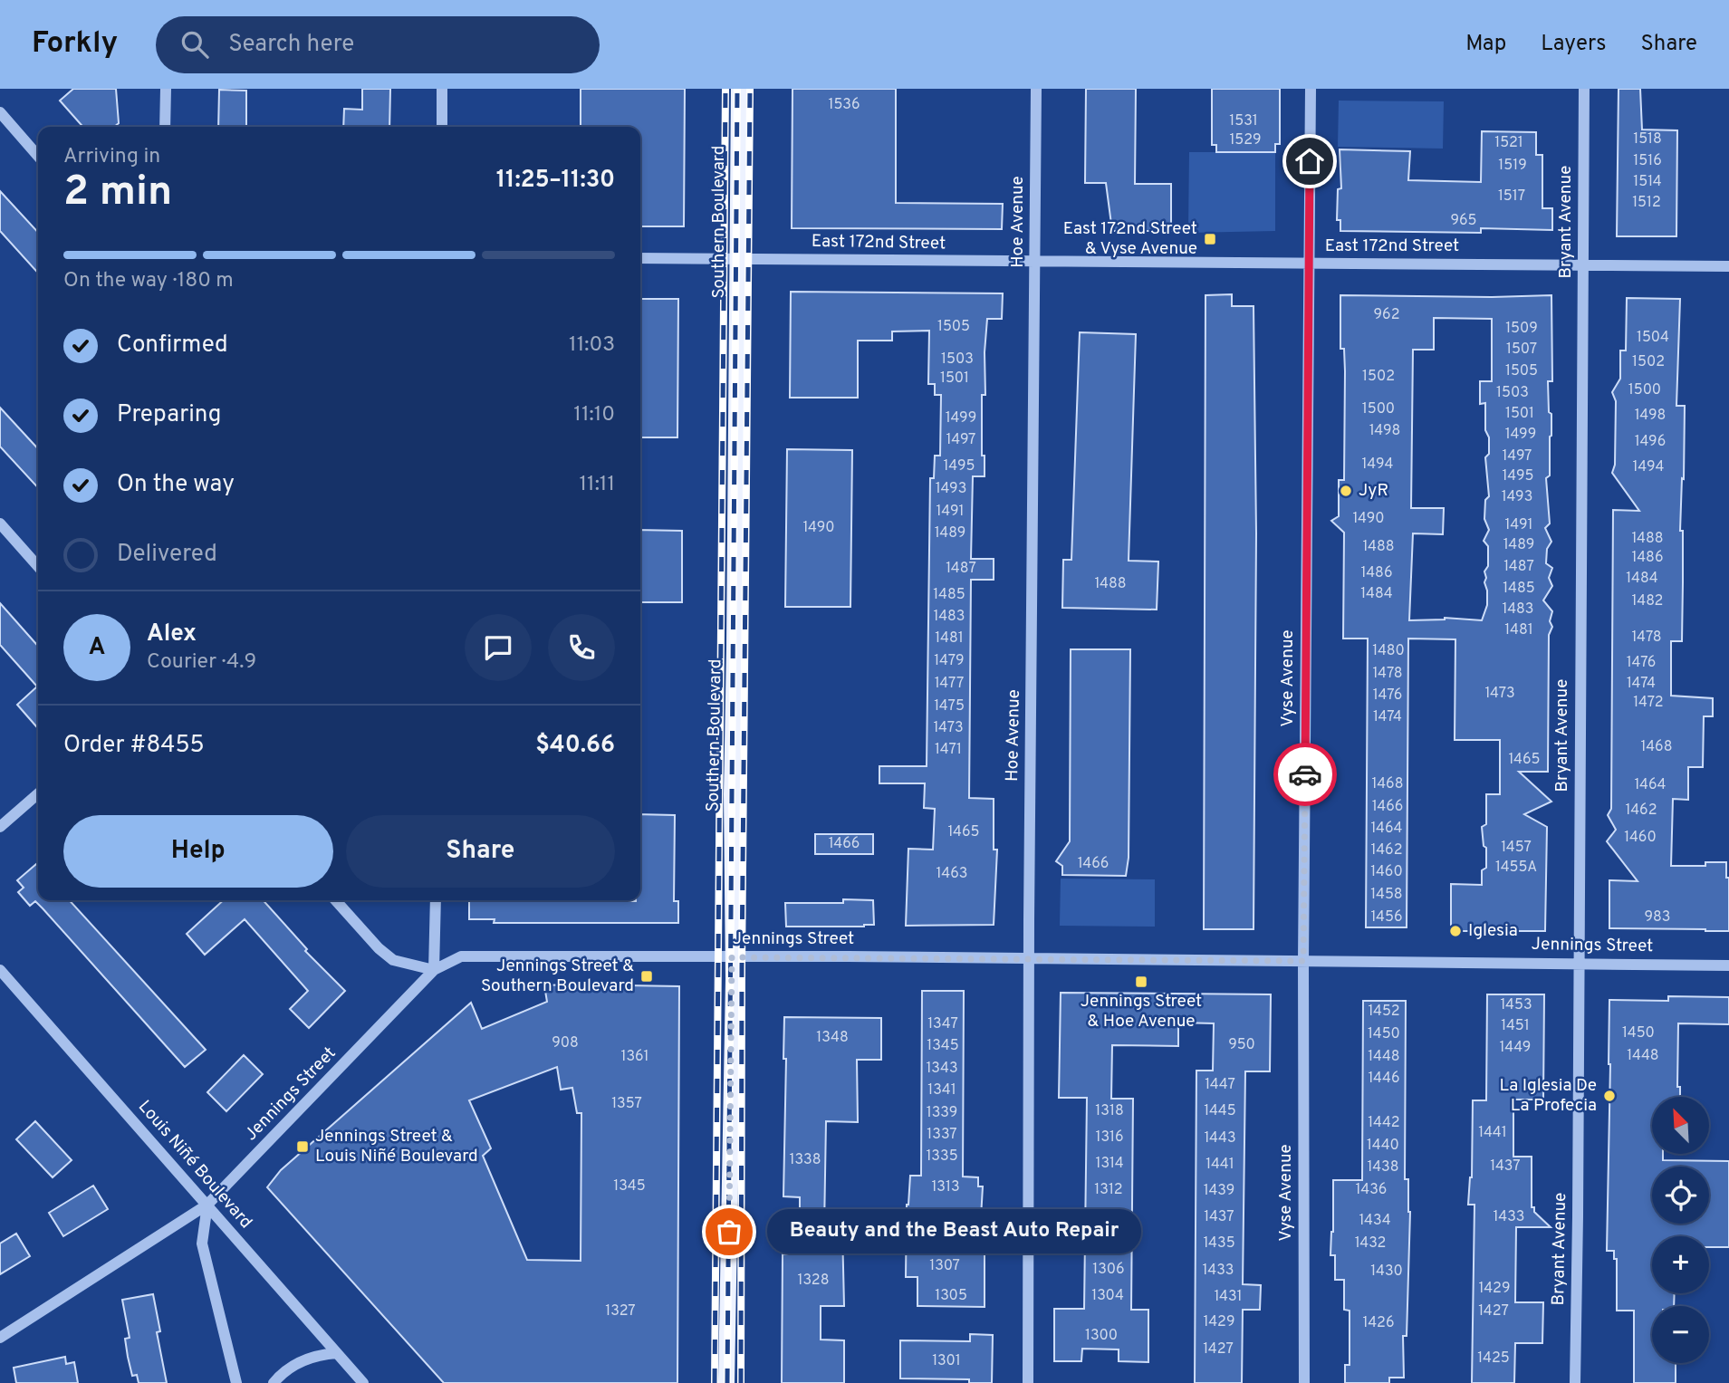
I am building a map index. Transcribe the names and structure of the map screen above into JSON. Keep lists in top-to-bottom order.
{
  "streets": {
    "main road": ["Southern Boulevard"],
    "street": [
      "Hoe Avenue",
      "Bryant Avenue",
      "East 172nd Street",
      "Vyse Avenue",
      "Jennings Street",
      "Louis Niñé Boulevard"
    ]
  },
  "crossings": [
    ["Southern Boulevard", "East 172nd Street"],
    ["Southern Boulevard", "Jennings Street"],
    ["Hoe Avenue", "East 172nd Street"],
    ["Hoe Avenue", "Jennings Street"],
    ["Bryant Avenue", "East 172nd Street"],
    ["Bryant Avenue", "Jennings Street"],
    ["East 172nd Street", "Vyse Avenue"],
    ["Vyse Avenue", "Jennings Street"],
    ["Jennings Street", "Louis Niñé Boulevard"]
  ],
  "places": {
    "transit": [
      "East 172nd Street & Vyse Avenue",
      "Jennings Street & Southern Boulevard",
      "Jennings Street & Hoe Avenue",
      "Jennings Street & Louis Niñé Boulevard"
    ],
    "other": [
      "JyR",
      "Iglesia",
      "La Iglesia De La Profecia",
      "Beauty and the Beast Auto Repair"
    ]
  },
  "house_numbers": [
    "1536",
    "1531",
    "1518",
    "1529",
    "1521",
    "1516",
    "1519",
    "1514",
    "1517",
    "1512",
    "965",
    "962",
    "1505",
    "1509",
    "1504",
    "1507",
    "1503",
    "1502",
    "1505",
    "1502",
    "1501",
    "1500",
    "1503",
    "1500",
    "1501",
    "1498",
    "1499",
    "1498",
    "1499",
    "1497",
    "1496",
    "1497",
    "1494",
    "1495",
    "1494",
    "1495",
    "1493",
    "1493",
    "1491",
    "1490",
    "1491",
    "1490",
    "1489",
    "1488",
    "1489",
    "1488",
    "1486",
    "1487",
    "1487",
    "1486",
    "1484",
    "1488",
    "1485",
    "1484",
    "1485",
    "1482",
    "1483",
    "1483",
    "1481",
    "1478",
    "1481",
    "1480",
    "1479",
    "1476",
    "1478",
    "1477",
    "1474",
    "1473",
    "1476",
    "1472",
    "1475",
    "1474",
    "1473",
    "1468",
    "1471",
    "1465",
    "1468",
    "1464",
    "1466",
    "1462",
    "1464",
    "1465",
    "1460",
    "1466",
    "1457",
    "1462",
    "1466",
    "1455A",
    "1460",
    "1463",
    "1458",
    "1456",
    "983",
    "1453",
    "1452",
    "1347",
    "1451",
    "1450",
    "1450",
    "1348",
    "908",
    "950",
    "1345",
    "1449",
    "1448",
    "1361",
    "1448",
    "1343",
    "1446",
    "1447",
    "1341",
    "1357",
    "1318",
    "1445",
    "1339",
    "1442",
    "1441",
    "1337",
    "1316",
    "1443",
    "1440",
    "1335",
    "1338",
    "1314",
    "1441",
    "1437",
    "1438",
    "1345",
    "1313",
    "1312",
    "1436",
    "1439",
    "1437",
    "1433",
    "1434",
    "1435",
    "1432",
    "1307",
    "1306",
    "1433",
    "1430",
    "1328",
    "1429",
    "1305",
    "1304",
    "1431",
    "1327",
    "1427",
    "1429",
    "1426",
    "1300",
    "1427",
    "1425",
    "1301"
  ],
  "north": "top left",
  "page": {
    "header": "Forkly",
    "search": "Search here",
    "nav": ["Map", "Layers", "Share"],
    "heading": ["2 min", "Arriving in", "11:25–11:30"],
    "panel": [
      "Alex",
      "Courier · 4.9",
      "Order #8455",
      "$40.66"
    ],
    "bar": "On the way · 180 m",
    "list": [
      ["Confirmed", "11:03"],
      ["Preparing", "11:10"],
      ["On the way", "11:11"],
      "Delivered"
    ],
    "round": "A",
    "buttons": ["Help", "Share"],
    "map_buttons": ["+", "−"],
    "bubble": "Beauty and the Beast Auto Repair"
  }
}
